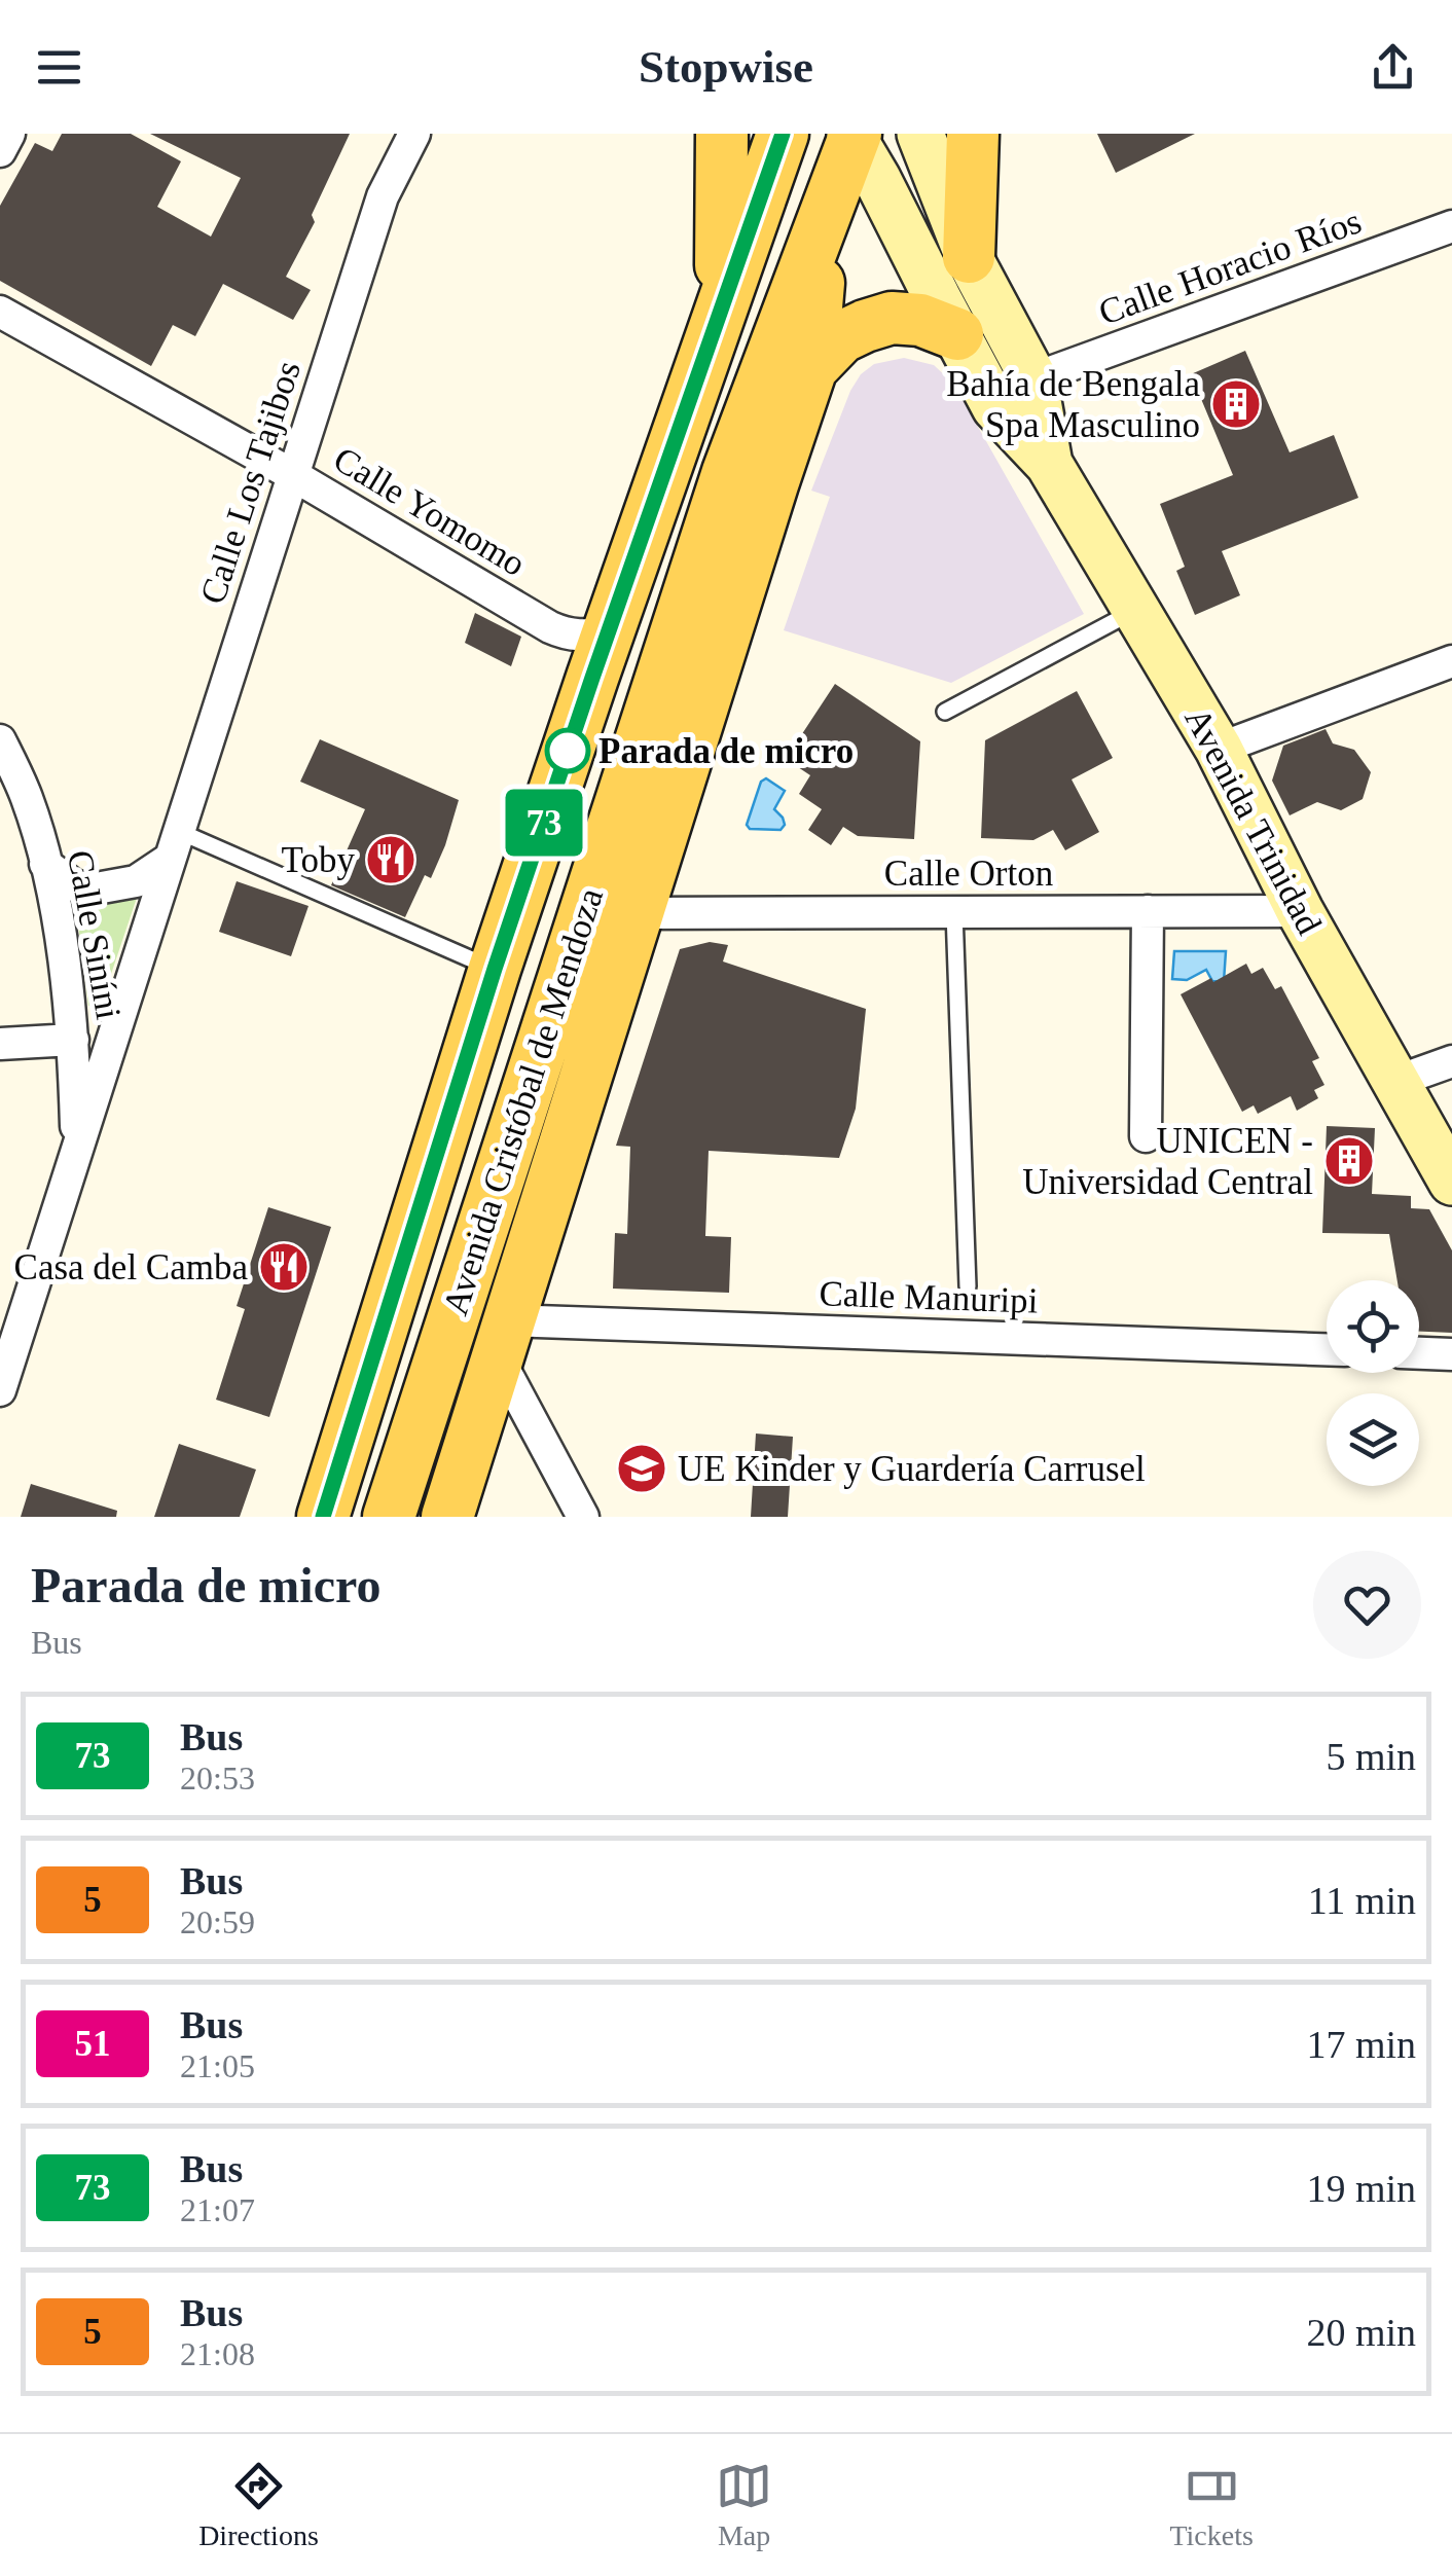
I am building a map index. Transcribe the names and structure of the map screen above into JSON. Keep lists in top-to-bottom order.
{
  "streets": {
    "main road": ["Avenida Trinidad", "Avenida Cristóbal de Mendoza"],
    "street": [
      "Calle Horacio Ríos",
      "Calle Los Tajibos",
      "Calle Yomomo",
      "Calle Orton",
      "Calle Siníni",
      "Calle Manuripi"
    ]
  },
  "crossings": [
    ["Calle Horacio Ríos", "Avenida Trinidad"],
    ["Calle Los Tajibos", "Calle Yomomo"],
    ["Calle Los Tajibos", "Calle Siníni"],
    ["Calle Yomomo", "Avenida Cristóbal de Mendoza"],
    ["Avenida Trinidad", "Calle Orton"],
    ["Avenida Trinidad", "Avenida Cristóbal de Mendoza"],
    ["Calle Orton", "Avenida Cristóbal de Mendoza"],
    ["Avenida Cristóbal de Mendoza", "Calle Manuripi"]
  ],
  "places": {
    "building": ["Bahía de Bengala Spa Masculino", "UNICEN - Universidad Central"],
    "other": ["Parada de micro"],
    "restaurant": ["Toby", "Casa del Camba"],
    "school or university": ["UE Kinder y Guardería Carrusel"]
  },
  "lines": ["bus line 73"],
  "page": {
    "header": "Stopwise",
    "on_map": "73",
    "heading": ["Parada de micro", "Bus"],
    "list": [
      {
        "mark": "73",
        "name": "Bus",
        "note": "20:53",
        "value": "5 min"
      },
      {
        "mark": "5",
        "name": "Bus",
        "note": "20:59",
        "value": "11 min"
      },
      {
        "mark": "51",
        "name": "Bus",
        "note": "21:05",
        "value": "17 min"
      },
      {
        "mark": "73",
        "name": "Bus",
        "note": "21:07",
        "value": "19 min"
      },
      {
        "mark": "5",
        "name": "Bus",
        "note": "21:08",
        "value": "20 min"
      }
    ],
    "tabs": ["Directions", "Map", "Tickets"]
  }
}
